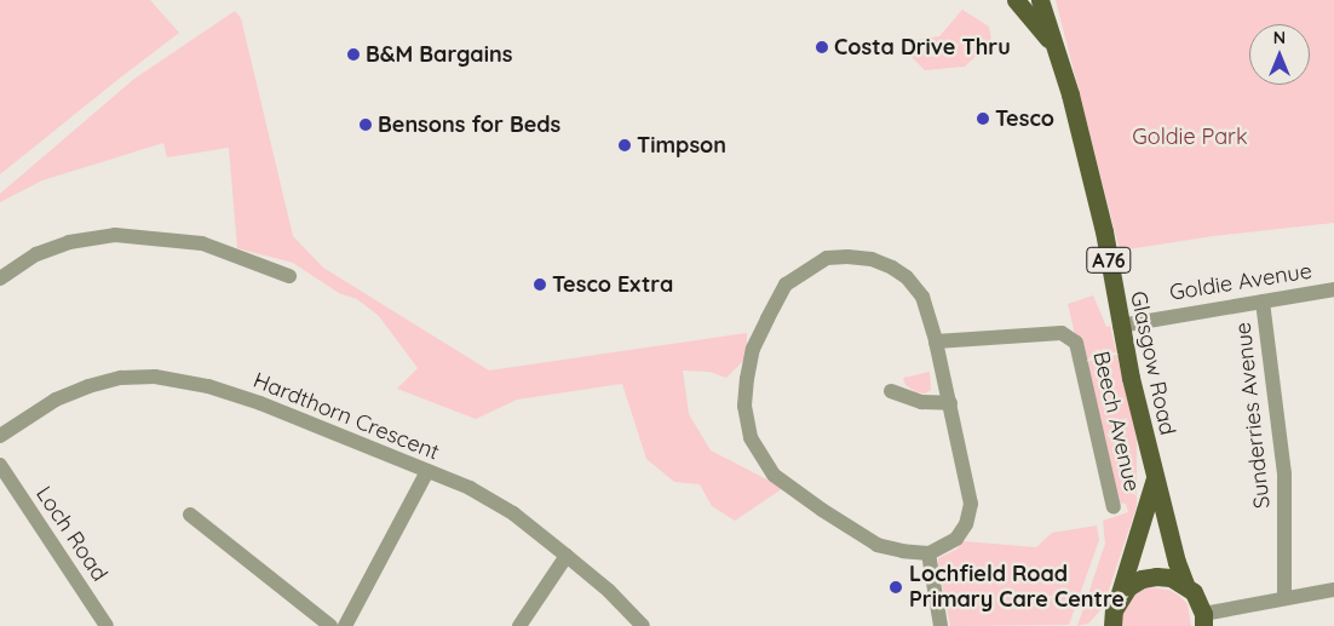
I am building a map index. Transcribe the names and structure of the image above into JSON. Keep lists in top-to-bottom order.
{
  "streets": {
    "main road": ["A76", "Glasgow Road"],
    "street": [
      "Goldie Avenue",
      "Sunderries Avenue",
      "Hardthorn Crescent",
      "Beech Avenue",
      "Loch Road"
    ]
  },
  "crossings": [
    ["A76", "Glasgow Road"],
    ["Goldie Avenue", "Glasgow Road"],
    ["Goldie Avenue", "Sunderries Avenue"]
  ],
  "parks": ["Goldie Park"],
  "places": [
    "Costa Drive Thru",
    "B&M Bargains",
    "Tesco",
    "Bensons for Beds",
    "Timpson",
    "Tesco Extra",
    "Lochfield Road Primary Care Centre"
  ],
  "north": "top"
}
